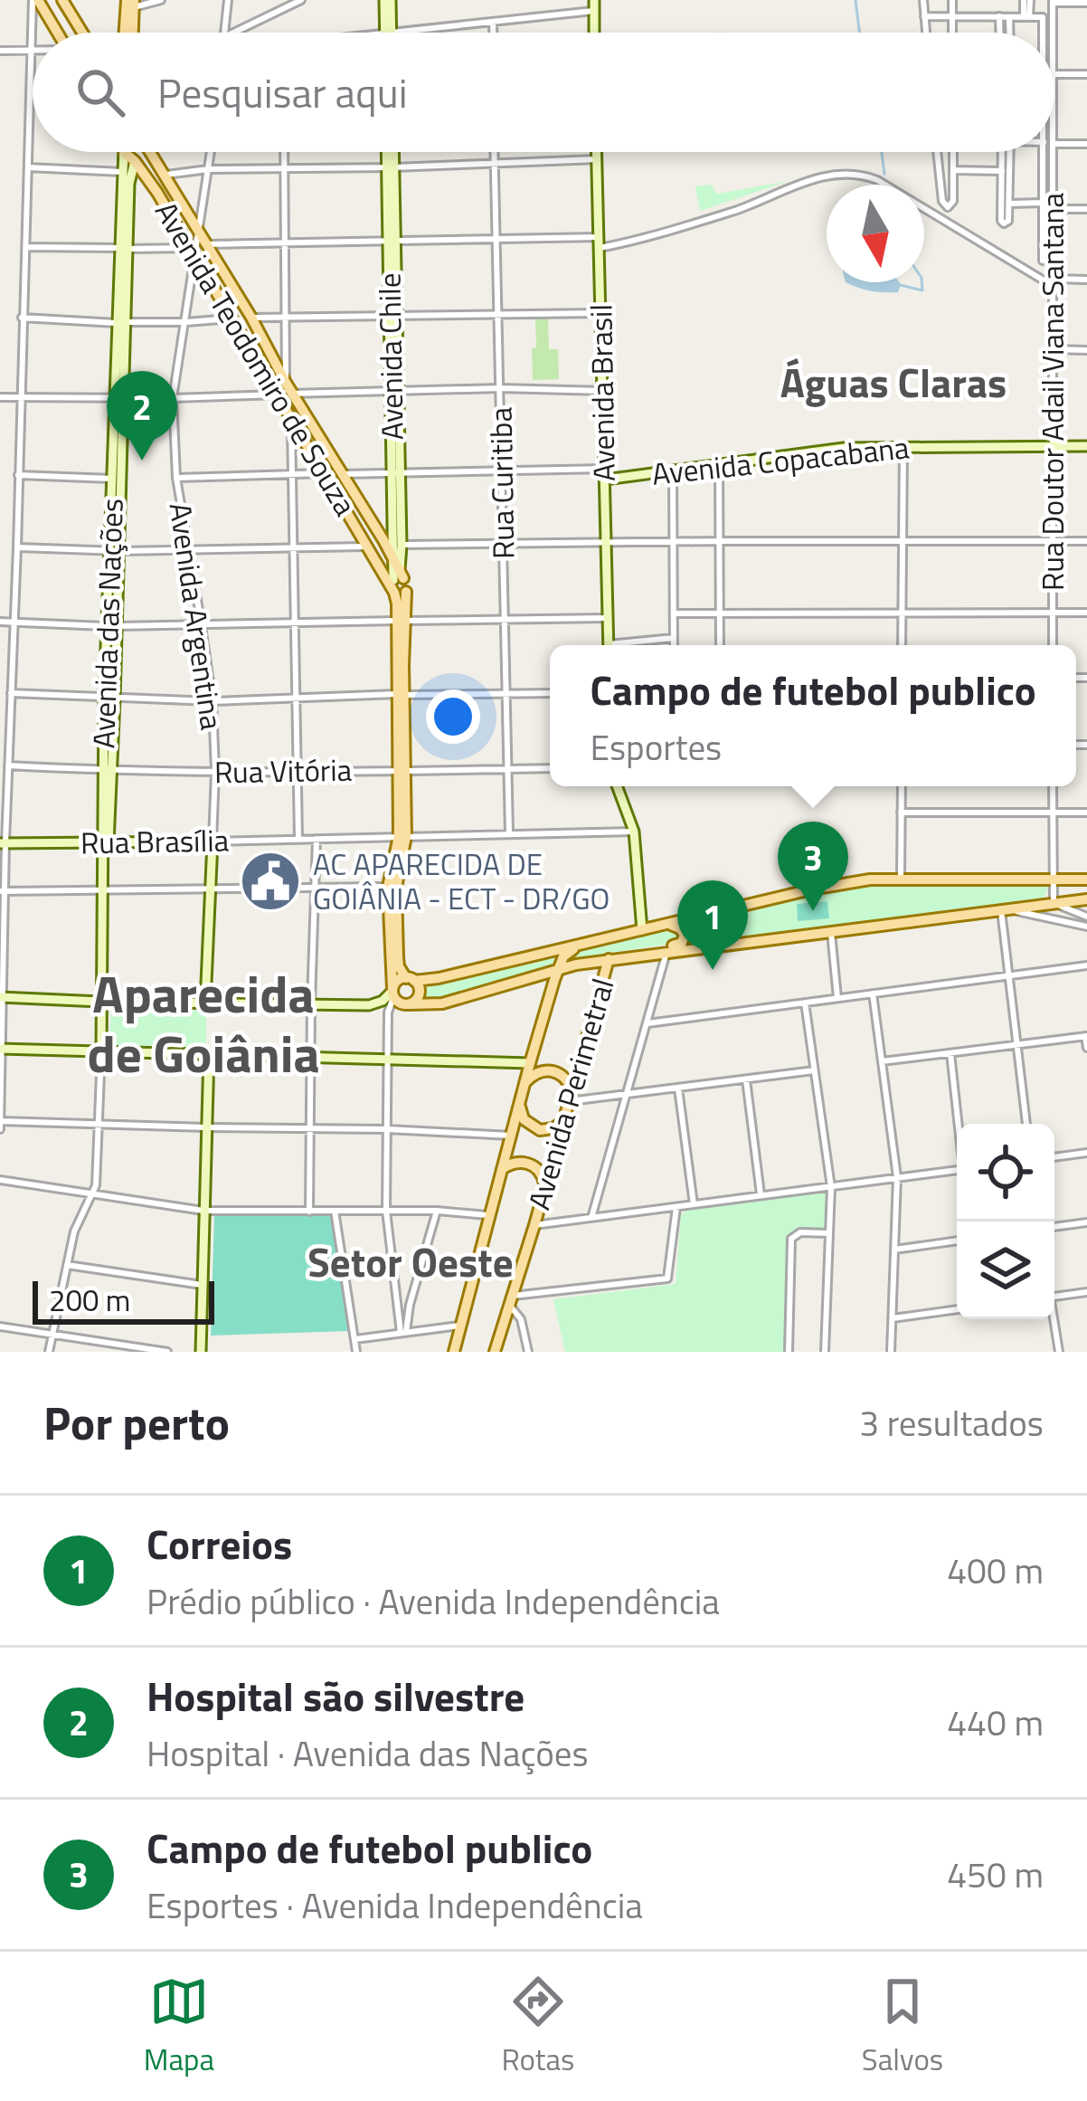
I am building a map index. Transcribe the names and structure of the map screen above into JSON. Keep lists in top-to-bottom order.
{
  "streets": {
    "main road": ["Avenida Chile", "Avenida Teodomiro de Souza", "Avenida Perimetral"],
    "street": [
      "Rua Doutor Adail Viana Santana",
      "Avenida Brasil",
      "Avenida Copacabana",
      "Rua Curitiba",
      "Avenida Argentina",
      "Avenida das Nações",
      "Rua Vitória",
      "Rua Brasília"
    ]
  },
  "crossings": [
    ["Avenida Chile", "Avenida Teodomiro de Souza"],
    ["Avenida Chile", "Rua Vitória"],
    ["Avenida Chile", "Rua Brasília"],
    ["Avenida Teodomiro de Souza", "Avenida Argentina"],
    ["Avenida Teodomiro de Souza", "Avenida das Nações"],
    ["Rua Doutor Adail Viana Santana", "Avenida Copacabana"],
    ["Avenida Brasil", "Avenida Copacabana"],
    ["Rua Curitiba", "Rua Vitória"],
    ["Rua Curitiba", "Rua Brasília"],
    ["Avenida Argentina", "Rua Vitória"],
    ["Avenida Argentina", "Rua Brasília"],
    ["Avenida das Nações", "Rua Vitória"],
    ["Avenida das Nações", "Rua Brasília"]
  ],
  "districts": ["Águas Claras", "Aparecida de Goiânia", "Setor Oeste"],
  "places": {
    "public building": ["AC APARECIDA DE GOIÂNIA - ECT - DR/GO"]
  },
  "scale_bar": "200 m",
  "north": "bottom",
  "page": {
    "search": "Pesquisar aqui",
    "pins": ["2", "3", "1"],
    "popup": ["Campo de futebol publico", "Esportes"],
    "scale": "200 m",
    "heading": ["Por perto", "3 resultados"],
    "list": [
      {
        "mark": "1",
        "name": "Correios",
        "note": "Prédio público · Avenida Independência",
        "value": "400 m"
      },
      {
        "mark": "2",
        "name": "Hospital são silvestre",
        "note": "Hospital · Avenida das Nações",
        "value": "440 m"
      },
      {
        "mark": "3",
        "name": "Campo de futebol publico",
        "note": "Esportes · Avenida Independência",
        "value": "450 m"
      }
    ],
    "nav": ["Mapa", "Rotas", "Salvos"]
  }
}
